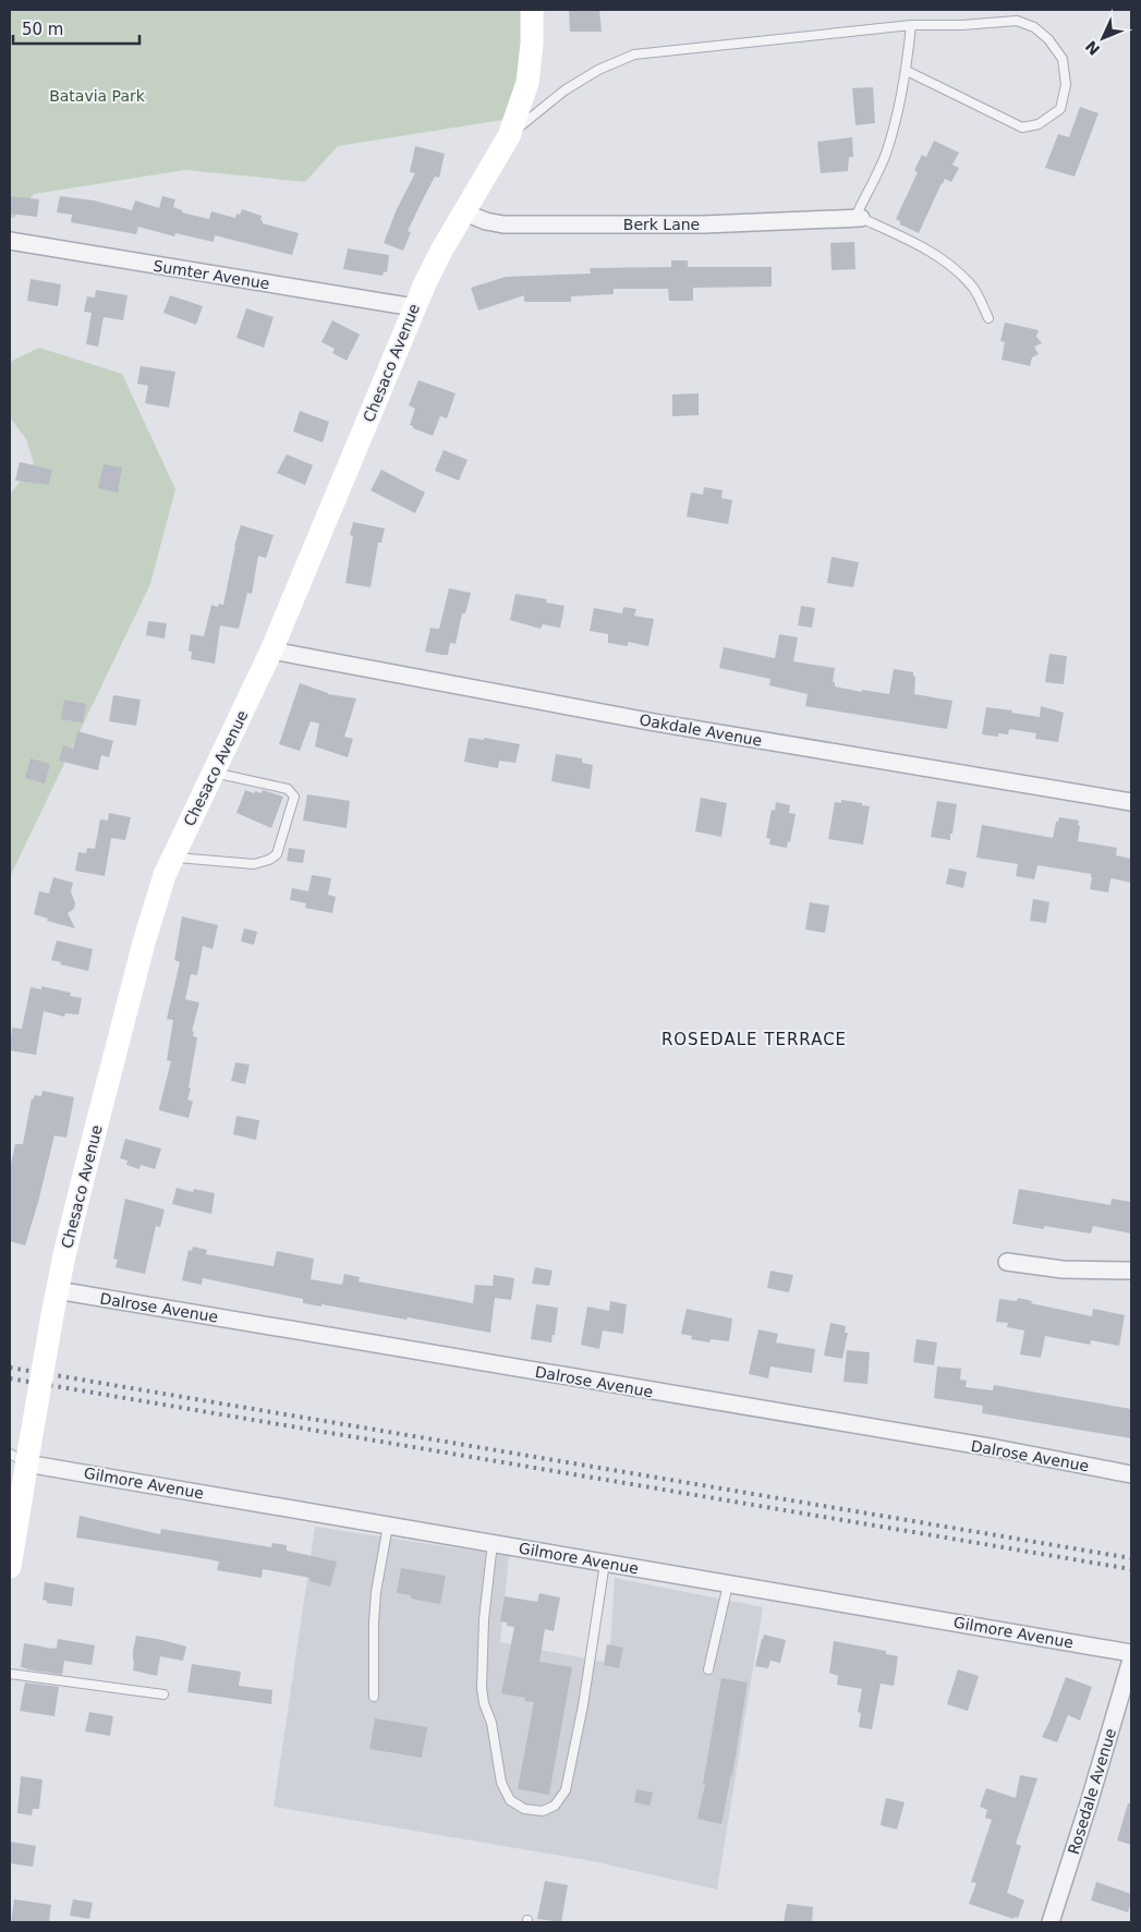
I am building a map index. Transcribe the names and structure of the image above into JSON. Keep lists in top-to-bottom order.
{
  "streets": {
    "street": [
      "Berk Lane",
      "Sumter Avenue",
      "Chesaco Avenue",
      "Oakdale Avenue",
      "Dalrose Avenue",
      "Gilmore Avenue",
      "Rosedale Avenue"
    ]
  },
  "crossings": [
    ["Berk Lane", "Chesaco Avenue"],
    ["Sumter Avenue", "Chesaco Avenue"],
    ["Chesaco Avenue", "Oakdale Avenue"],
    ["Chesaco Avenue", "Dalrose Avenue"],
    ["Chesaco Avenue", "Gilmore Avenue"]
  ],
  "districts": ["ROSEDALE TERRACE"],
  "parks": ["Batavia Park"],
  "scale_bar": "50 m",
  "north": "bottom left"
}
